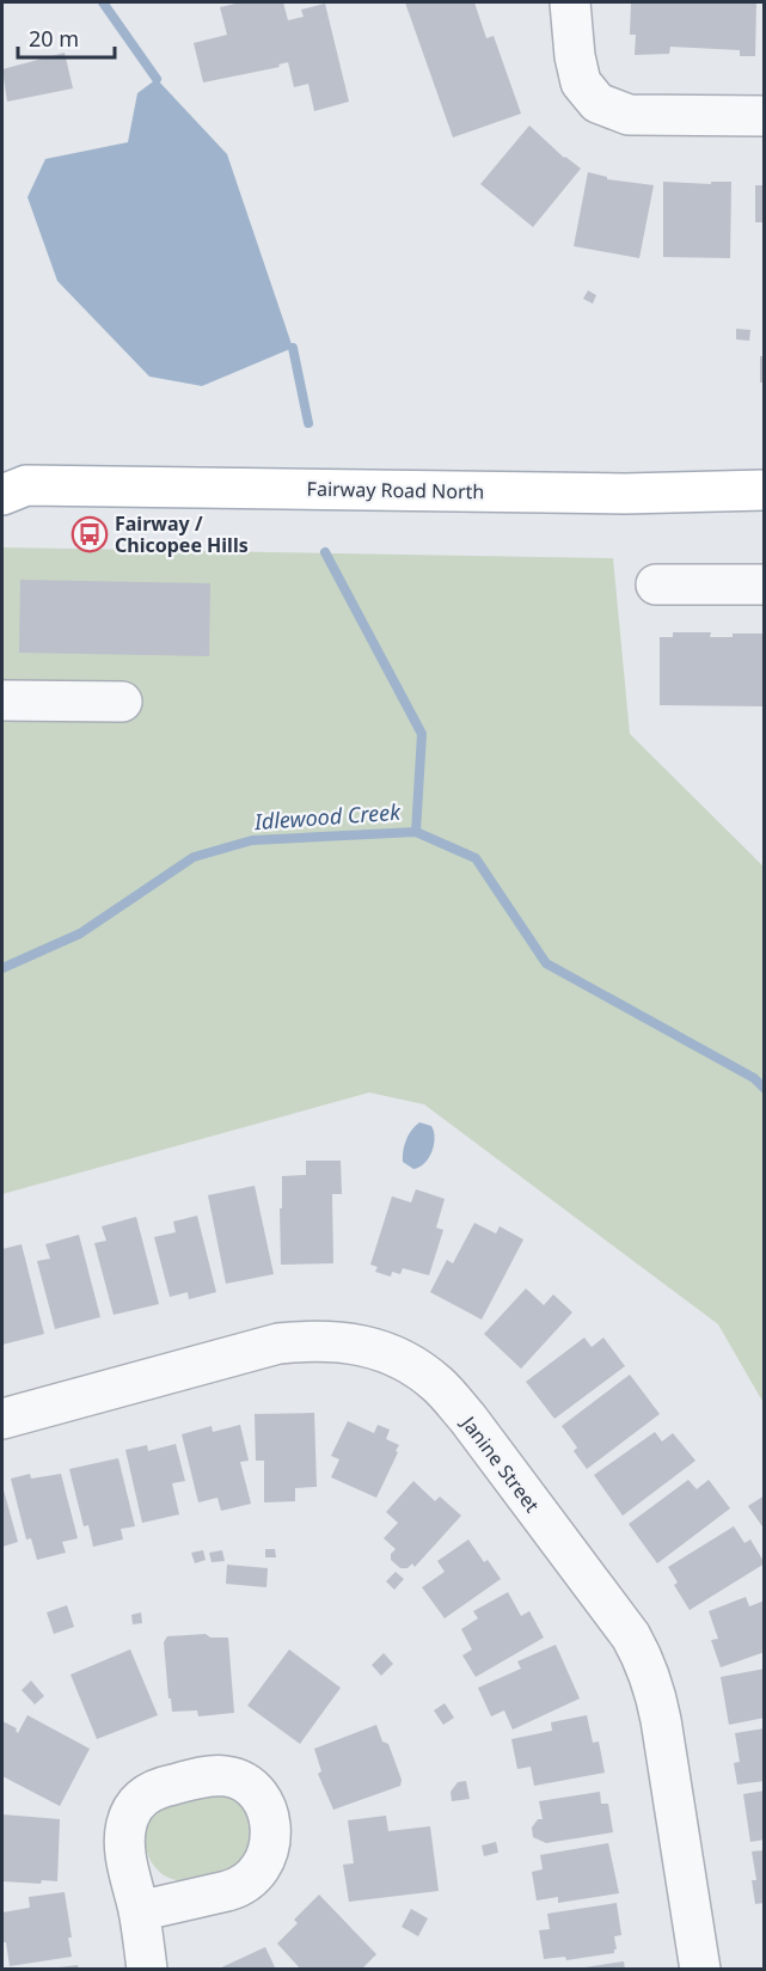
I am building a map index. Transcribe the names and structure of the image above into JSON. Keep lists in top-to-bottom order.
{
  "streets": {
    "main road": ["Fairway Road North"],
    "street": ["Janine Street"]
  },
  "water": ["Idlewood Creek"],
  "places": {
    "bus stop": ["Fairway / Chicopee Hills"]
  },
  "scale_bar": "20 m"
}
